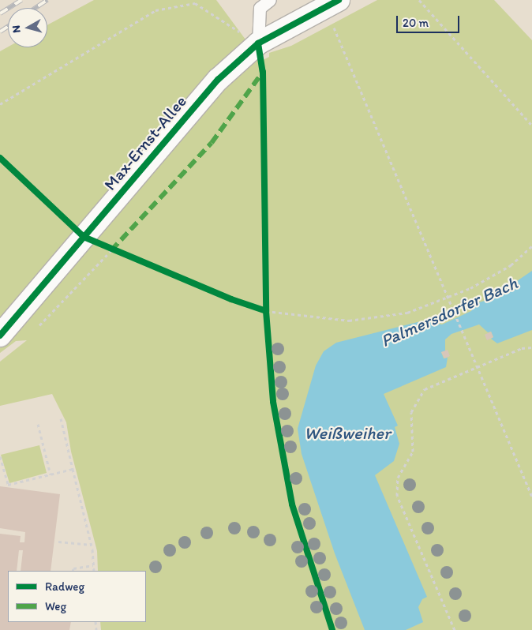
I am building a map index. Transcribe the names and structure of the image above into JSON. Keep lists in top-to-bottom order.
{
  "streets": {
    "street": ["Max-Ernst-Allee"]
  },
  "water": ["Palmersdorfer Bach", "Weißweiher"],
  "legend": ["Radweg", "Weg"],
  "scale_bar": "20 m",
  "north": "left"
}
